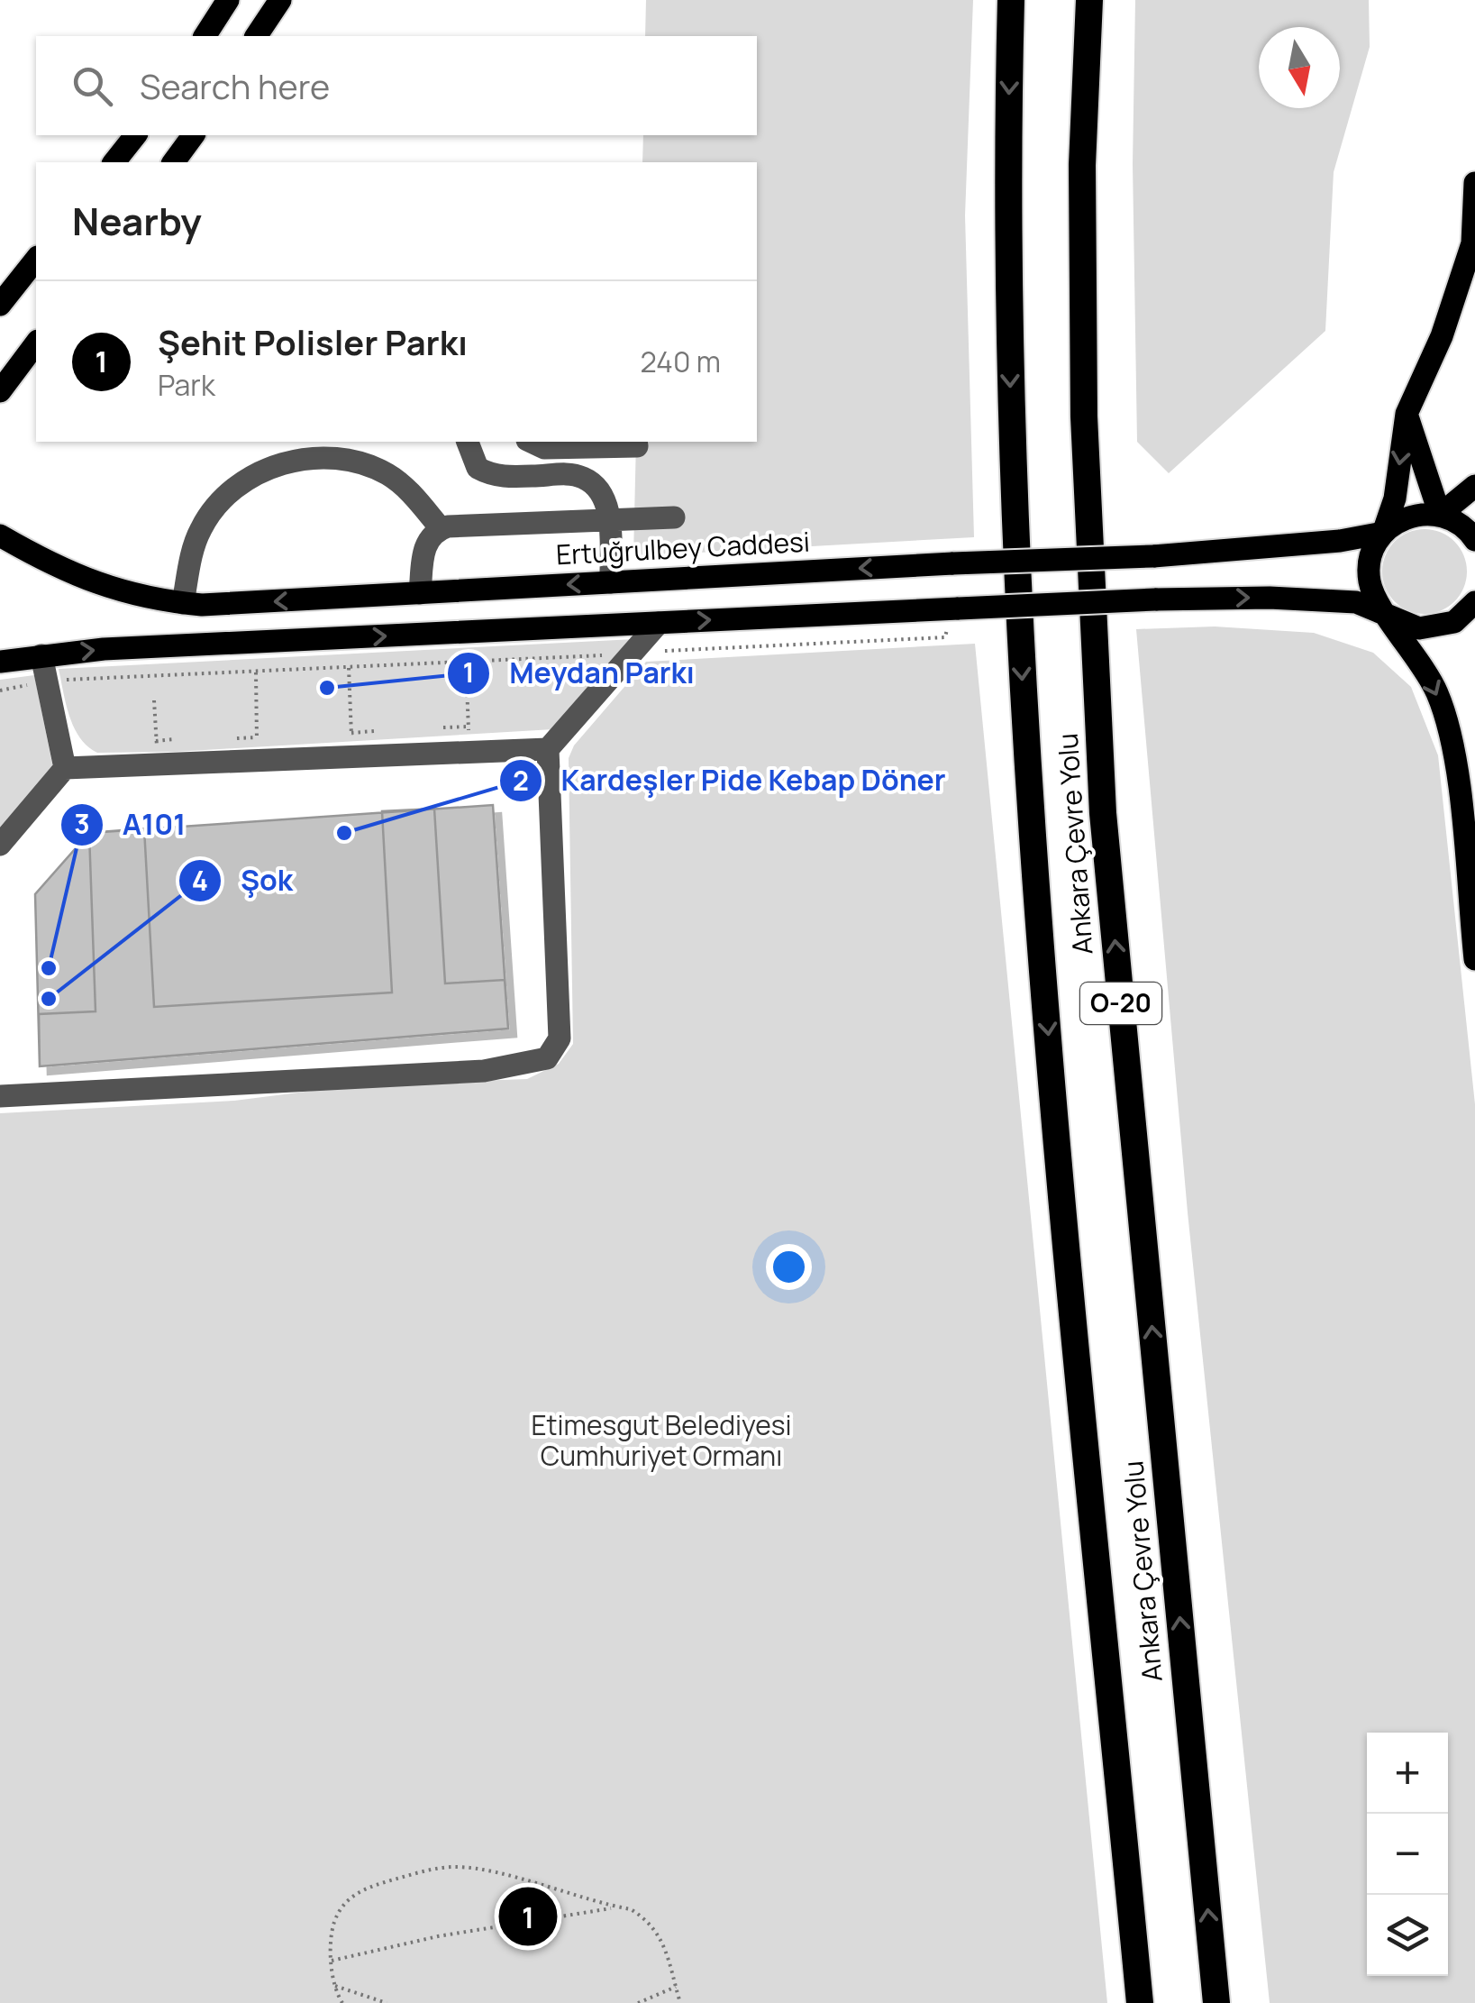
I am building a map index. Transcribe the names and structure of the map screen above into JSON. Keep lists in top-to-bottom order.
{
  "streets": {
    "highway": ["Ankara Çevre Yolu", "O-20"],
    "main road": ["Ertuğrulbey Caddesi"]
  },
  "parks": ["Etimesgut Belediyesi Cumhuriyet Ormanı"],
  "places": [
    "Meydan Parkı",
    "Kardeşler Pide Kebap Döner",
    "A101",
    "Şok"
  ],
  "north": "bottom",
  "page": {
    "search": "Search here",
    "heading": "Nearby",
    "list": [
      {
        "mark": "1",
        "name": "Şehit Polisler Parkı",
        "note": "Park",
        "value": "240 m"
      }
    ],
    "map_buttons": ["+", "−"],
    "pins": "1"
  }
}
